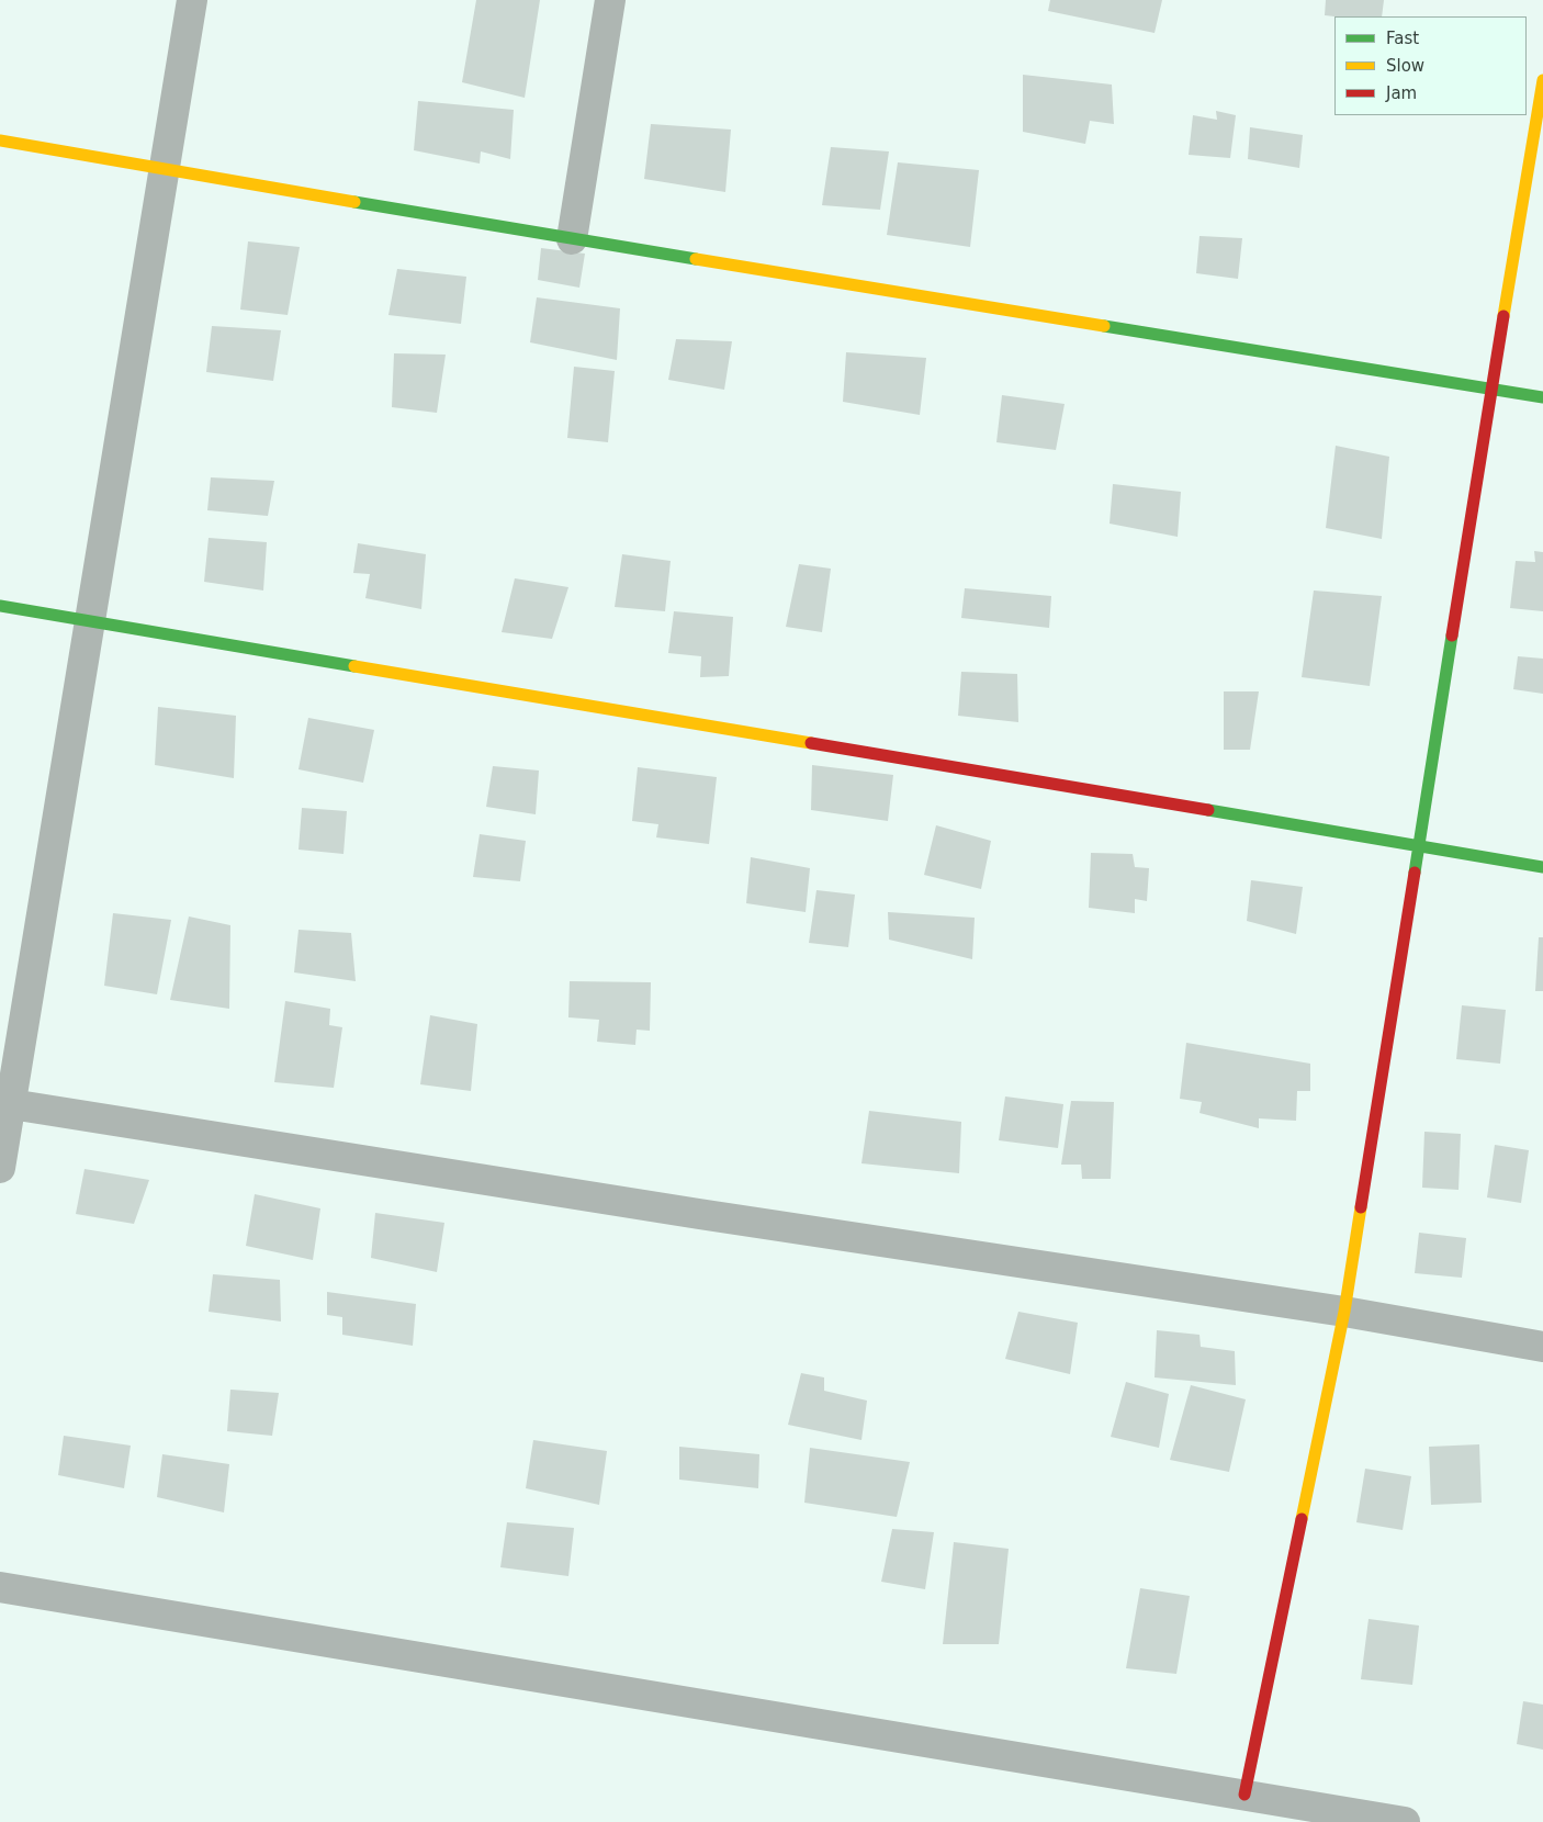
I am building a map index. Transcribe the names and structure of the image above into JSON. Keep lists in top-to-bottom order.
{
  "legend": ["Fast", "Slow", "Jam"]
}
